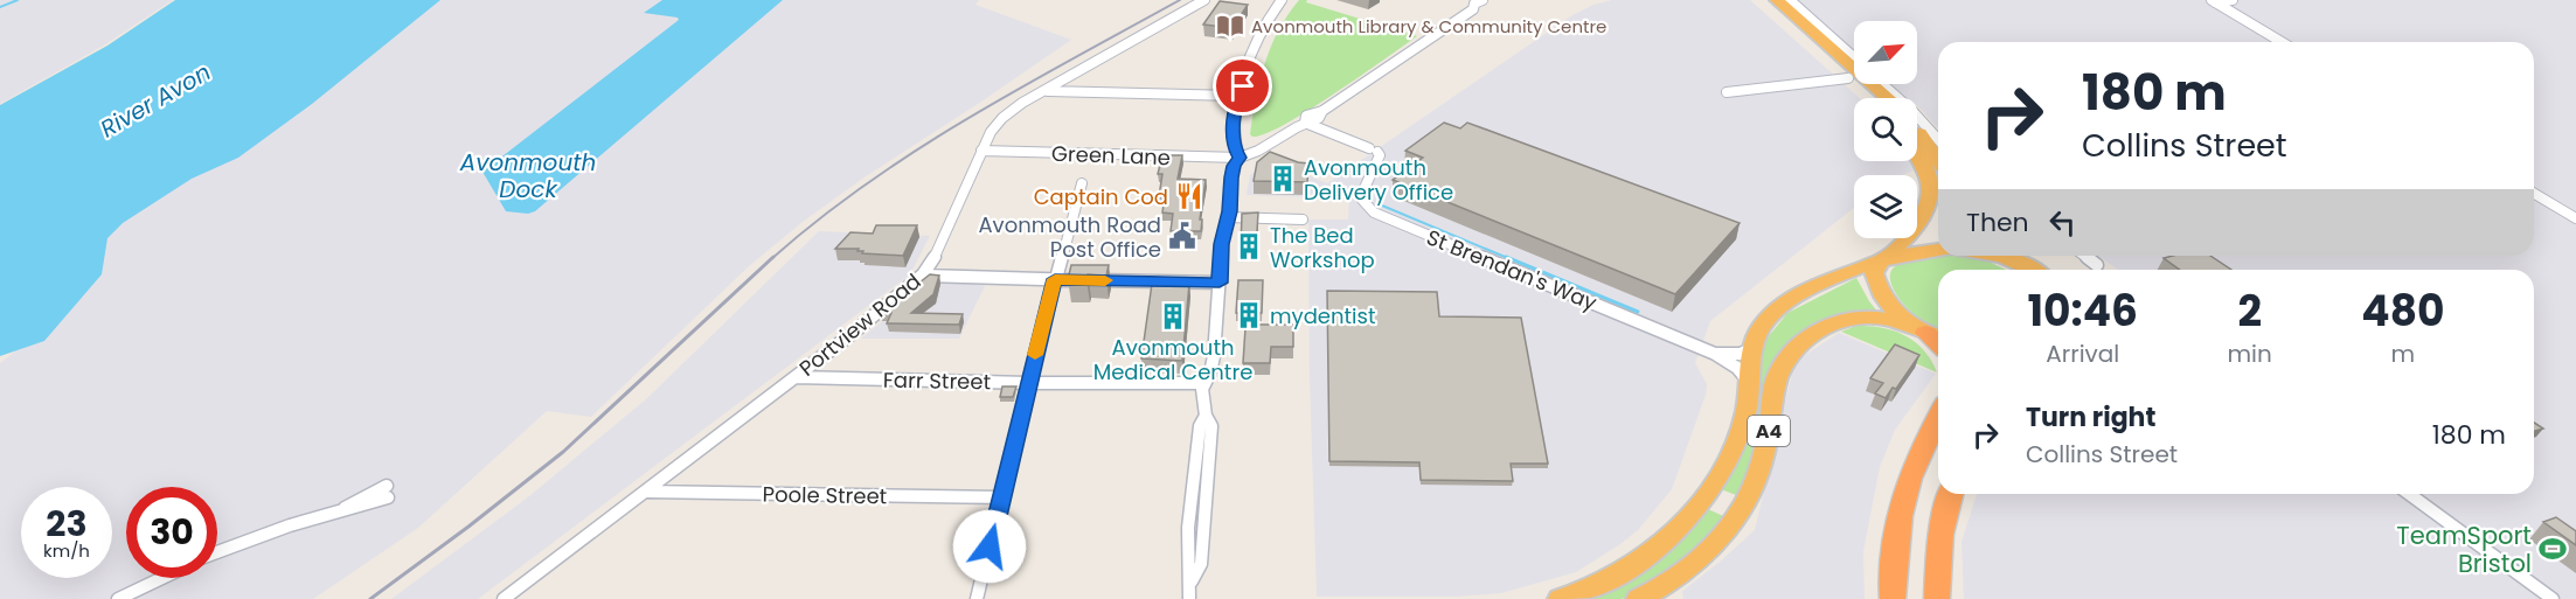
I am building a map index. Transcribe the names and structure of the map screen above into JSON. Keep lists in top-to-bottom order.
{
  "streets": {
    "highway": ["A4"],
    "street": [
      "Green Lane",
      "St Brendan's Way",
      "Portview Road",
      "Farr Street",
      "Poole Street"
    ]
  },
  "crossings": [
    ["Green Lane", "Portview Road"],
    ["St Brendan's Way", "A4"],
    ["Portview Road", "Farr Street"],
    ["Portview Road", "Poole Street"]
  ],
  "water": ["River Avon", "Avonmouth Dock"],
  "places": {
    "library": ["Avonmouth Library & Community Centre"],
    "building": [
      "Avonmouth Delivery Office",
      "The Bed Workshop",
      "mydentist",
      "Avonmouth Medical Centre"
    ],
    "restaurant": ["Captain Cod"],
    "public building": ["Avonmouth Road Post Office"],
    "sports": ["TeamSport Bristol"]
  },
  "north": "top right",
  "page": {
    "turn": ["180 m", "Collins Street"],
    "then": "Then",
    "eta": [
      "10:46",
      "Arrival",
      "2",
      "min",
      "480",
      "m"
    ],
    "list": [
      {
        "name": "Turn right",
        "note": "Collins Street",
        "value": "180 m"
      }
    ],
    "speed": "23 km/h",
    "limit": "30"
  }
}
